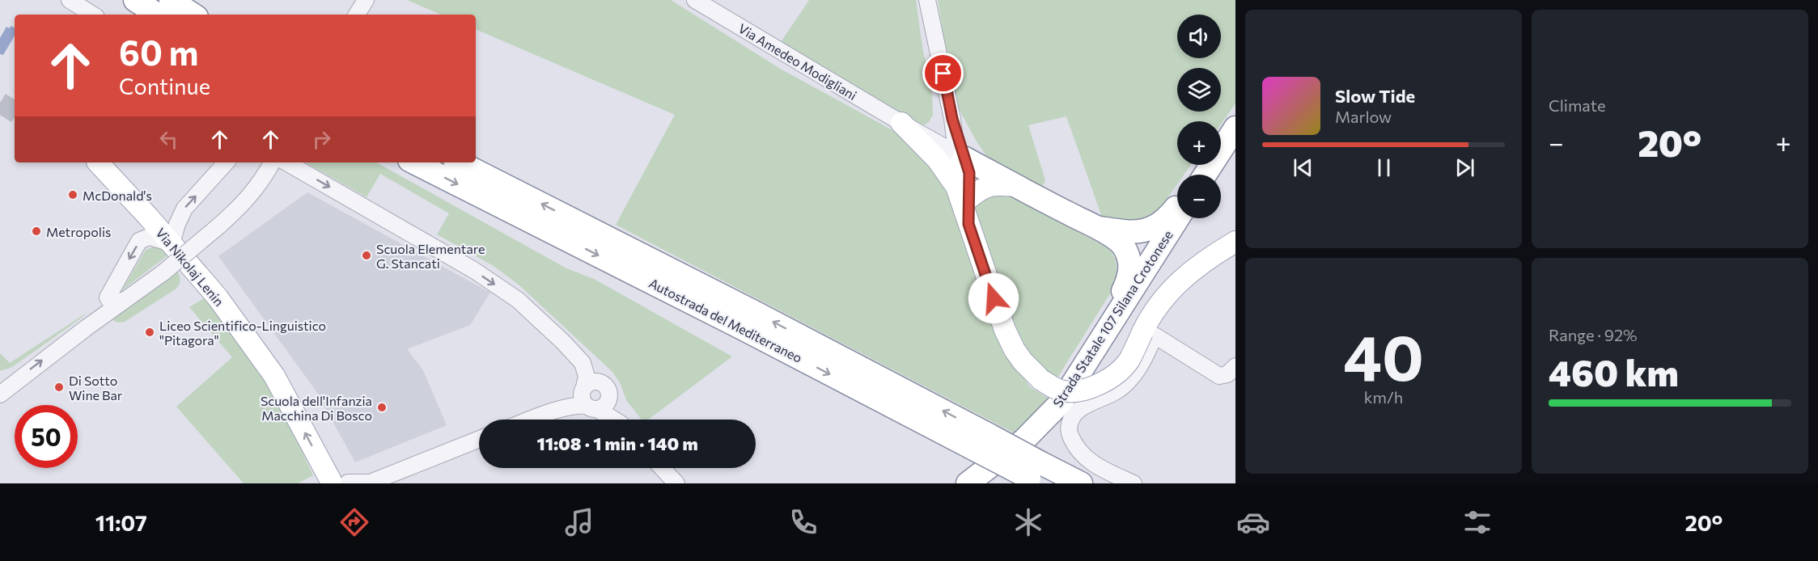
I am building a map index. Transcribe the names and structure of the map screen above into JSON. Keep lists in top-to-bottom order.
{
  "streets": {
    "highway": ["Strada Statale 107 Silana Crotonese", "Autostrada del Mediterraneo"],
    "main road": ["Via Nikolaj Lenin"],
    "street": ["Via Amedeo Modigliani"]
  },
  "one_way": ["Via Nikolaj Lenin"],
  "places": [
    "McDonald's",
    "Metropolis",
    "Scuola Elementare G. Stancati",
    "Liceo Scientifico-Linguistico \"Pitagora\"",
    "Di Sotto Wine Bar",
    "Scuola dell'Infanzia Macchina Di Bosco"
  ],
  "page": {
    "tile": [
      "Climate",
      ["40", "km/h"],
      ["Range · 92%", "460 km"]
    ],
    "map_buttons": ["+", "−"],
    "turn": ["60 m", "Continue"],
    "song": ["Slow Tide", "Marlow"],
    "heat": ["−", "20°", "+"],
    "limit": "50",
    "trip": "11:08 · 1 min · 140 m",
    "tabs": ["11:07", "20°"]
  }
}
